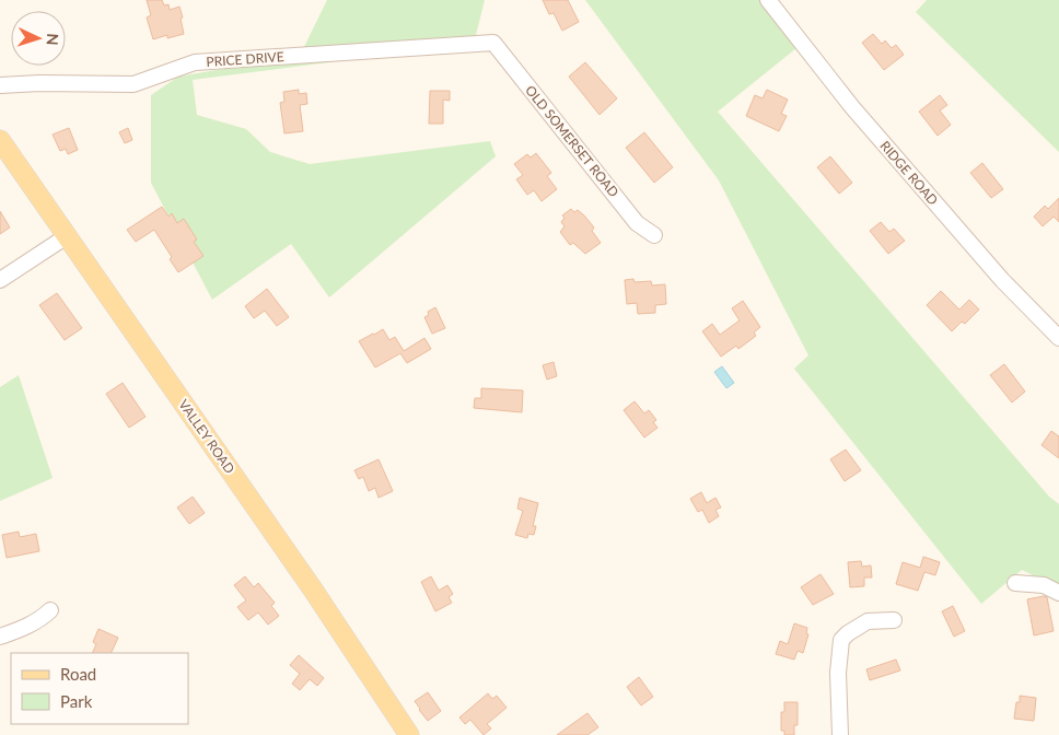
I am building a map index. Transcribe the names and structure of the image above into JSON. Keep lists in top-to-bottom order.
{
  "streets": {
    "main road": ["VALLEY ROAD"],
    "street": ["PRICE DRIVE", "OLD SOMERSET ROAD", "RIDGE ROAD"]
  },
  "crossings": [
    ["PRICE DRIVE", "OLD SOMERSET ROAD"]
  ],
  "legend": ["Road", "Park"],
  "north": "right"
}
